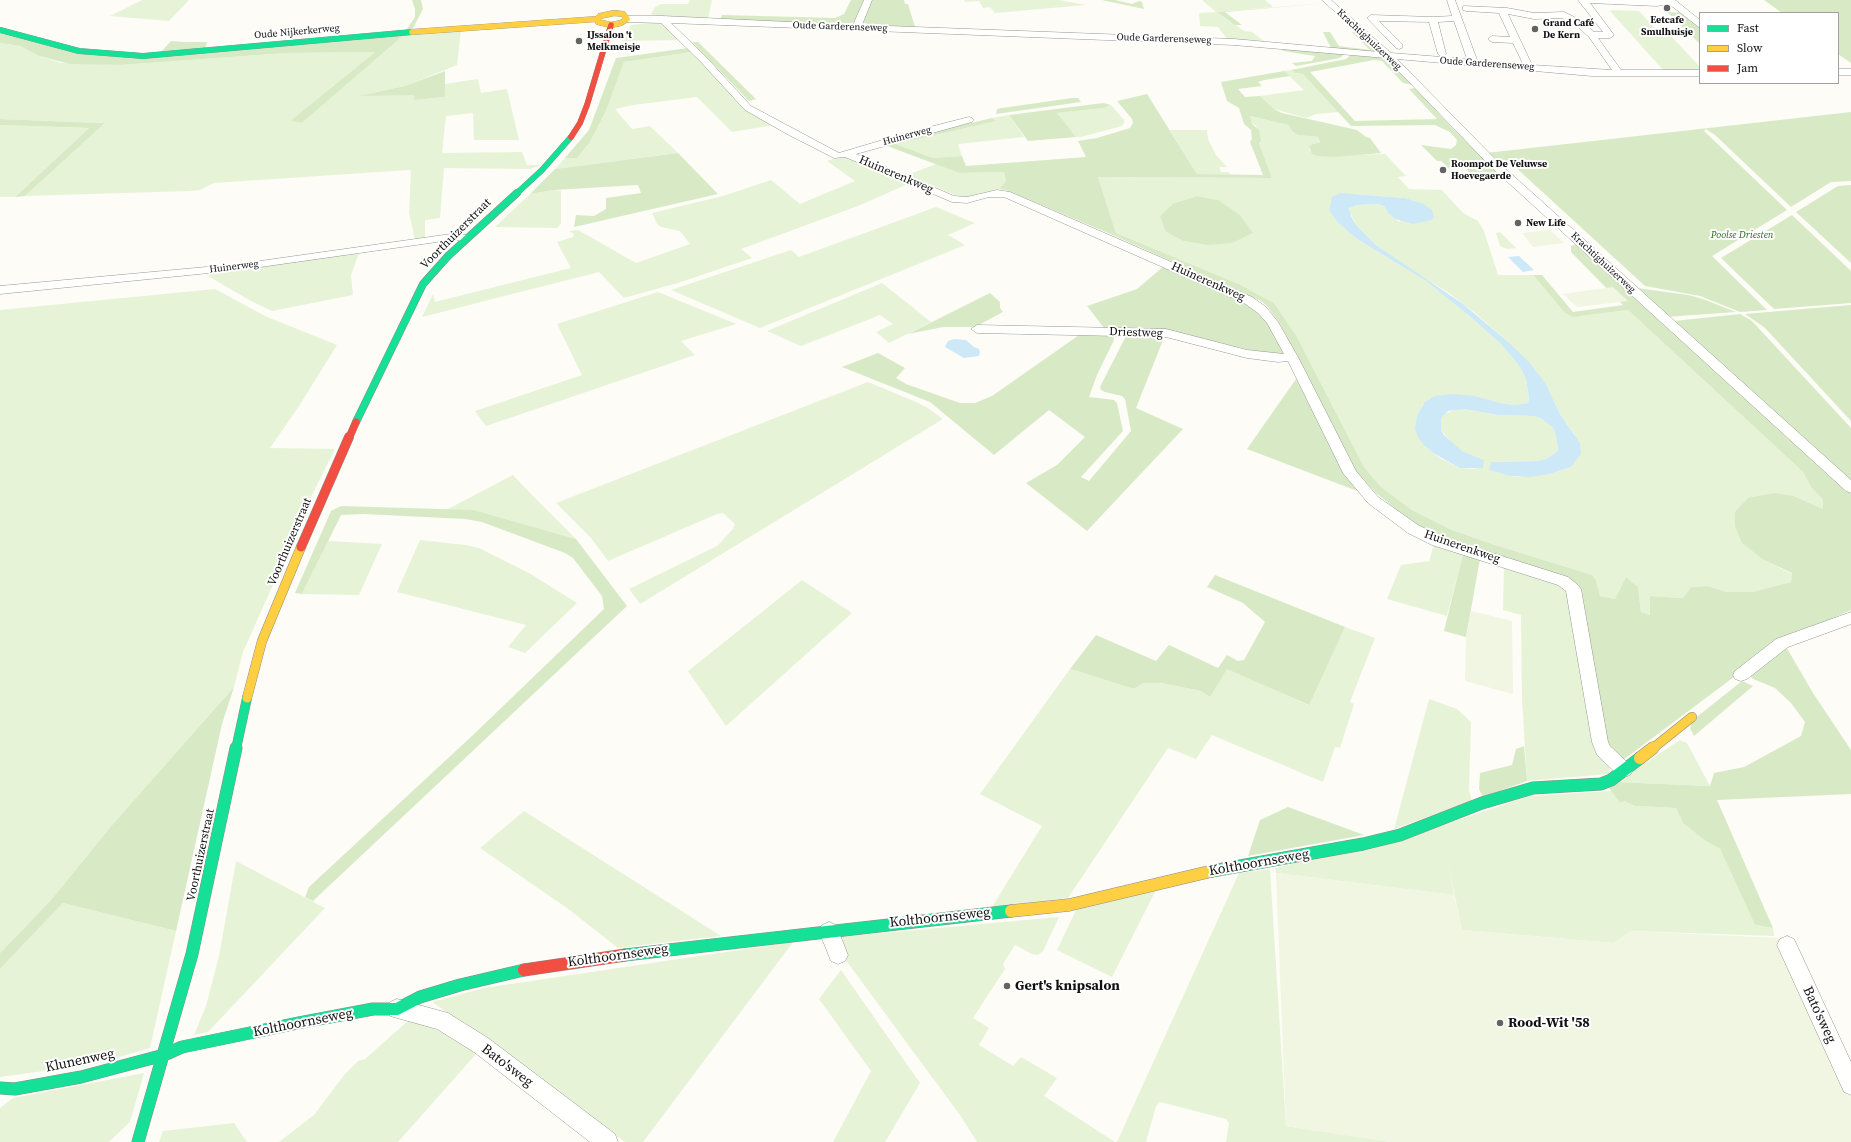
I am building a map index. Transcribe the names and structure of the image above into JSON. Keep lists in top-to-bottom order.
{
  "streets": {
    "street": [
      "Oude Garderenseweg",
      "Oude Nijkerkerweg",
      "Krachtighuizerweg",
      "Huinerweg",
      "Huinerenkweg",
      "Voorthuizerstraat",
      "Driestweg",
      "Kolthoornseweg",
      "Bato'sweg",
      "Klunenweg"
    ]
  },
  "crossings": [
    ["Oude Garderenseweg", "Krachtighuizerweg"],
    ["Oude Garderenseweg", "Huinerenkweg"],
    ["Huinerweg", "Huinerenkweg"],
    ["Huinerweg", "Voorthuizerstraat"],
    ["Huinerenkweg", "Driestweg"],
    ["Huinerenkweg", "Kolthoornseweg"],
    ["Voorthuizerstraat", "Kolthoornseweg"],
    ["Voorthuizerstraat", "Klunenweg"],
    ["Kolthoornseweg", "Bato'sweg"],
    ["Kolthoornseweg", "Klunenweg"]
  ],
  "parks": ["Poolse Driesten"],
  "places": [
    "Eetcafe Smulhuisje",
    "Grand Café De Kern",
    "IJssalon 't Melkmeisje",
    "Roompot De Veluwse Hoevegaerde",
    "New Life",
    "Gert's knipsalon",
    "Rood-Wit '58"
  ],
  "legend": ["Fast", "Slow", "Jam"]
}
